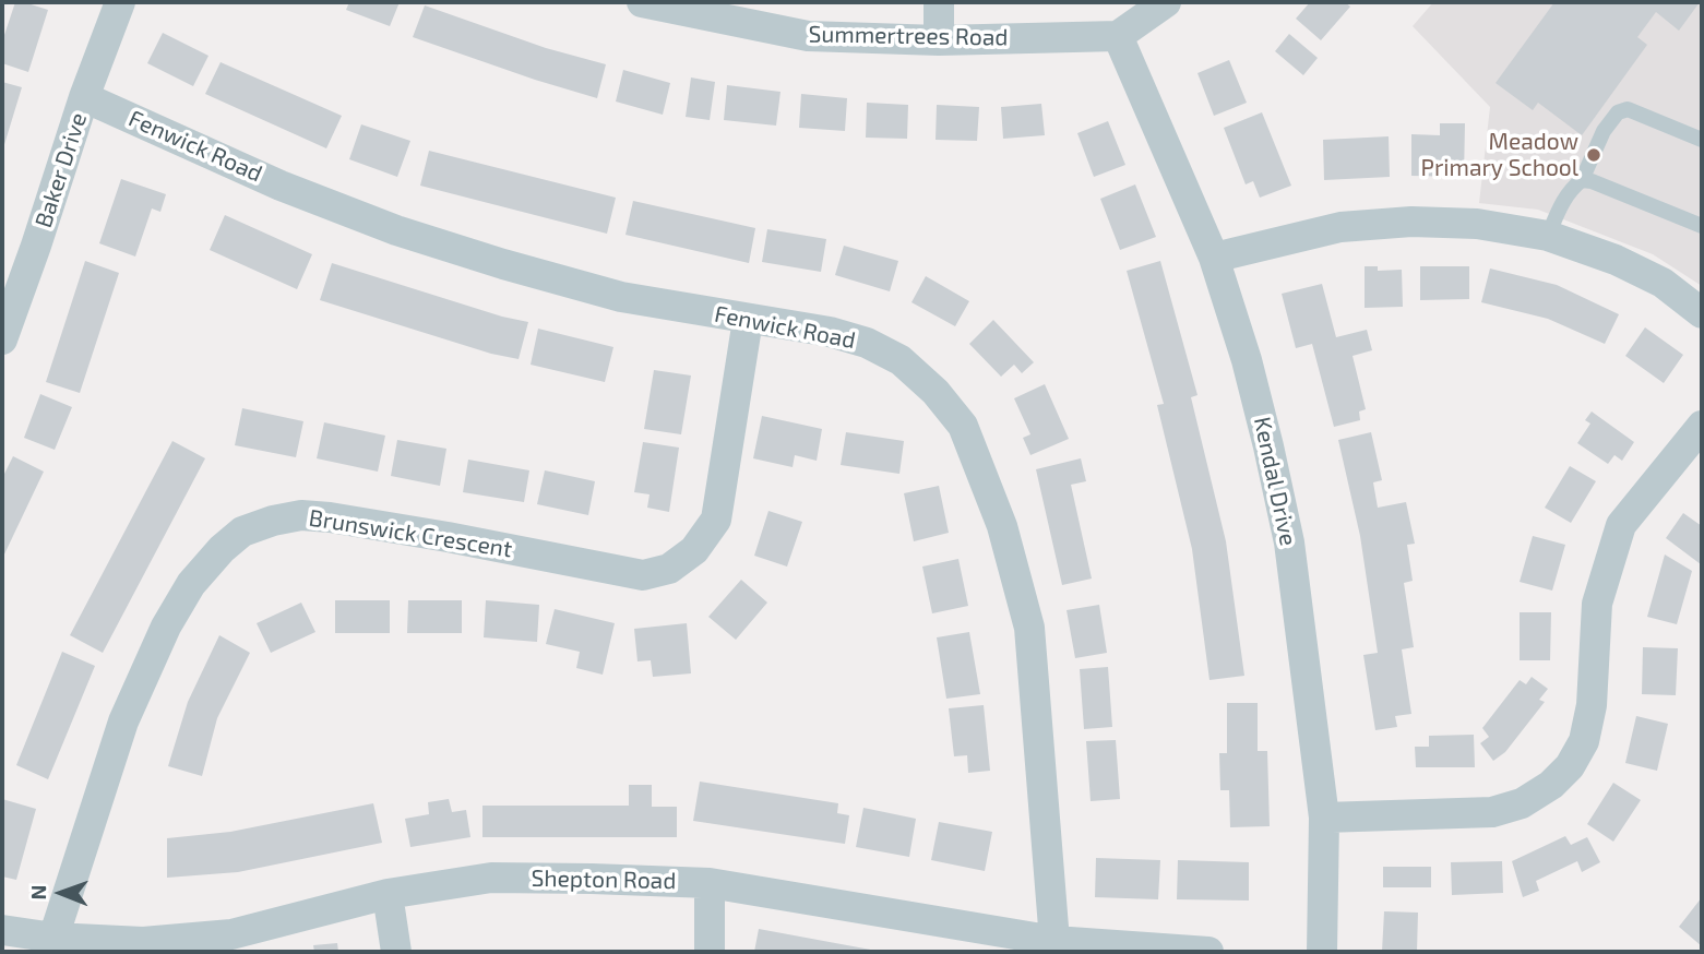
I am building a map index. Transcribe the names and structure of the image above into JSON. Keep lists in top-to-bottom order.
{
  "streets": {
    "street": [
      "Summertrees Road",
      "Fenwick Road",
      "Baker Drive",
      "Kendal Drive",
      "Brunswick Crescent",
      "Shepton Road"
    ]
  },
  "crossings": [
    ["Summertrees Road", "Kendal Drive"],
    ["Fenwick Road", "Baker Drive"],
    ["Fenwick Road", "Brunswick Crescent"],
    ["Fenwick Road", "Shepton Road"],
    ["Brunswick Crescent", "Shepton Road"]
  ],
  "places": ["Meadow Primary School"],
  "north": "left"
}
